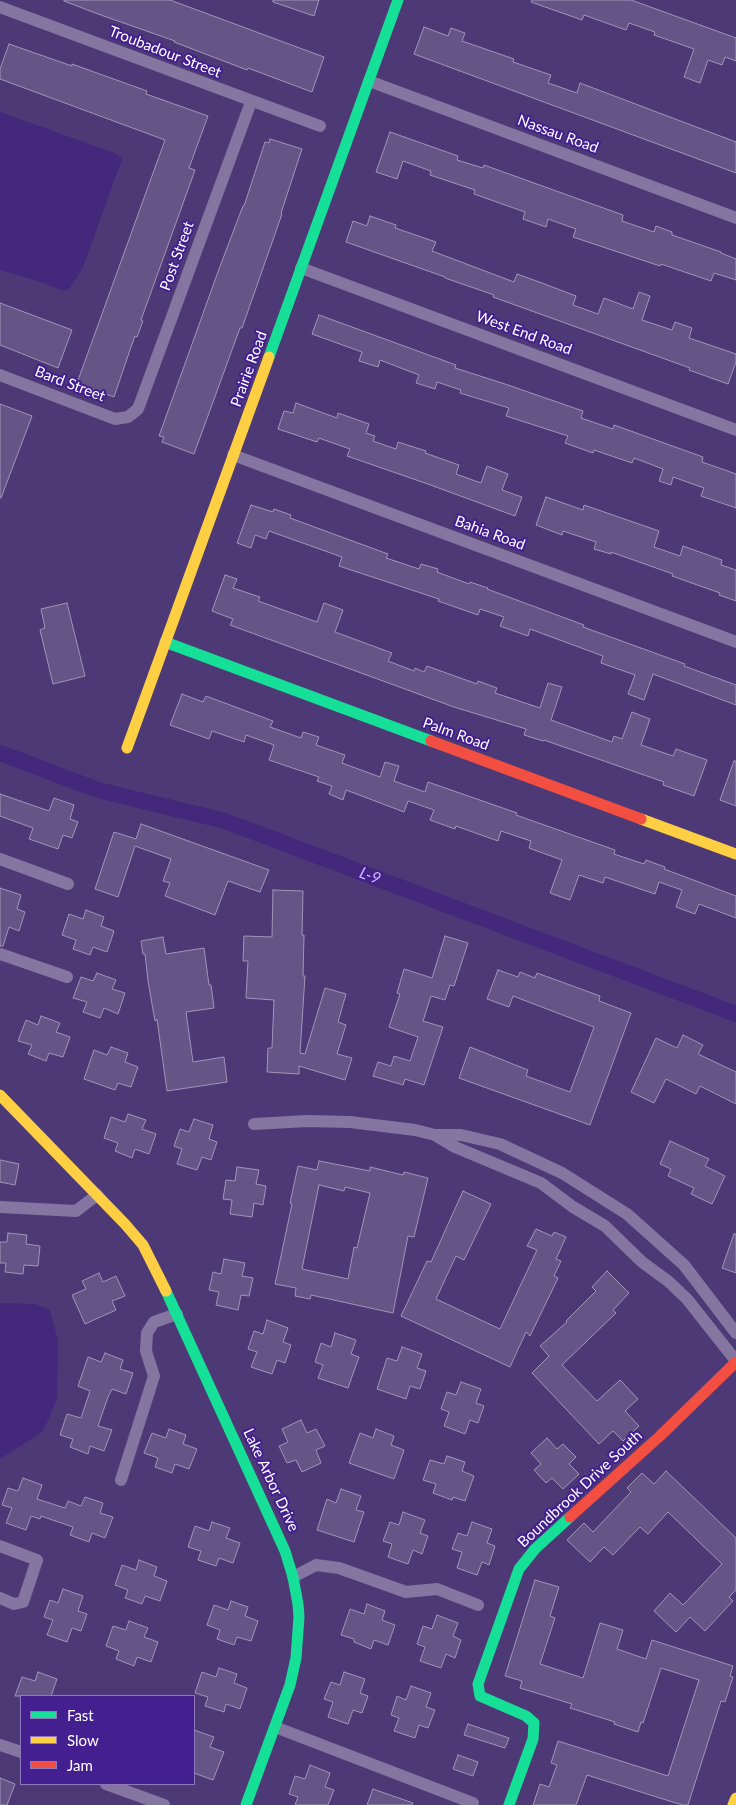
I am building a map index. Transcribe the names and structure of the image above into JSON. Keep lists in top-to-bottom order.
{
  "streets": {
    "street": [
      "Troubadour Street",
      "Nassau Road",
      "Post Street",
      "West End Road",
      "Prairie Road",
      "Bard Street",
      "Bahia Road",
      "Palm Road",
      "Lake Arbor Drive",
      "Boundbrook Drive South"
    ]
  },
  "crossings": [
    ["Troubadour Street", "Post Street"],
    ["Nassau Road", "Prairie Road"],
    ["Post Street", "Bard Street"],
    ["West End Road", "Prairie Road"],
    ["Prairie Road", "Bahia Road"],
    ["Prairie Road", "Palm Road"]
  ],
  "water": ["L-9"],
  "legend": ["Fast", "Slow", "Jam"]
}
